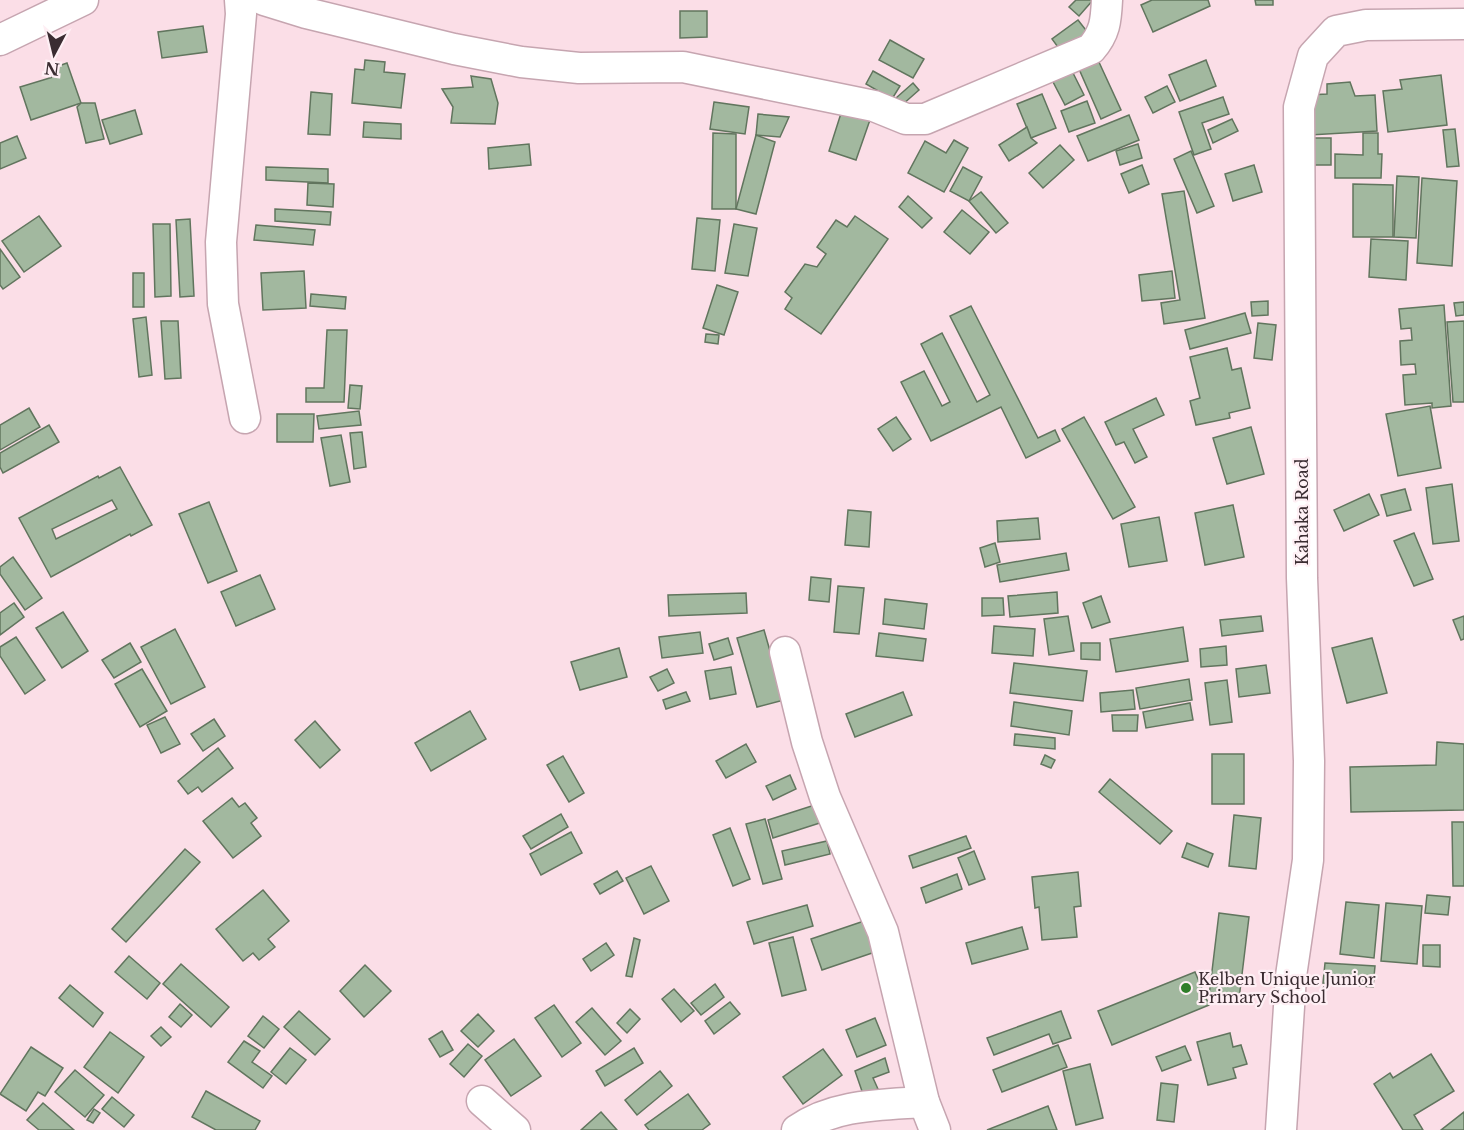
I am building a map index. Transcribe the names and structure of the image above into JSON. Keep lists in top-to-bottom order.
{
  "streets": {
    "street": ["Kahaka Road"]
  },
  "places": ["Kelben Unique Junior Primary School"],
  "north": "bottom"
}
